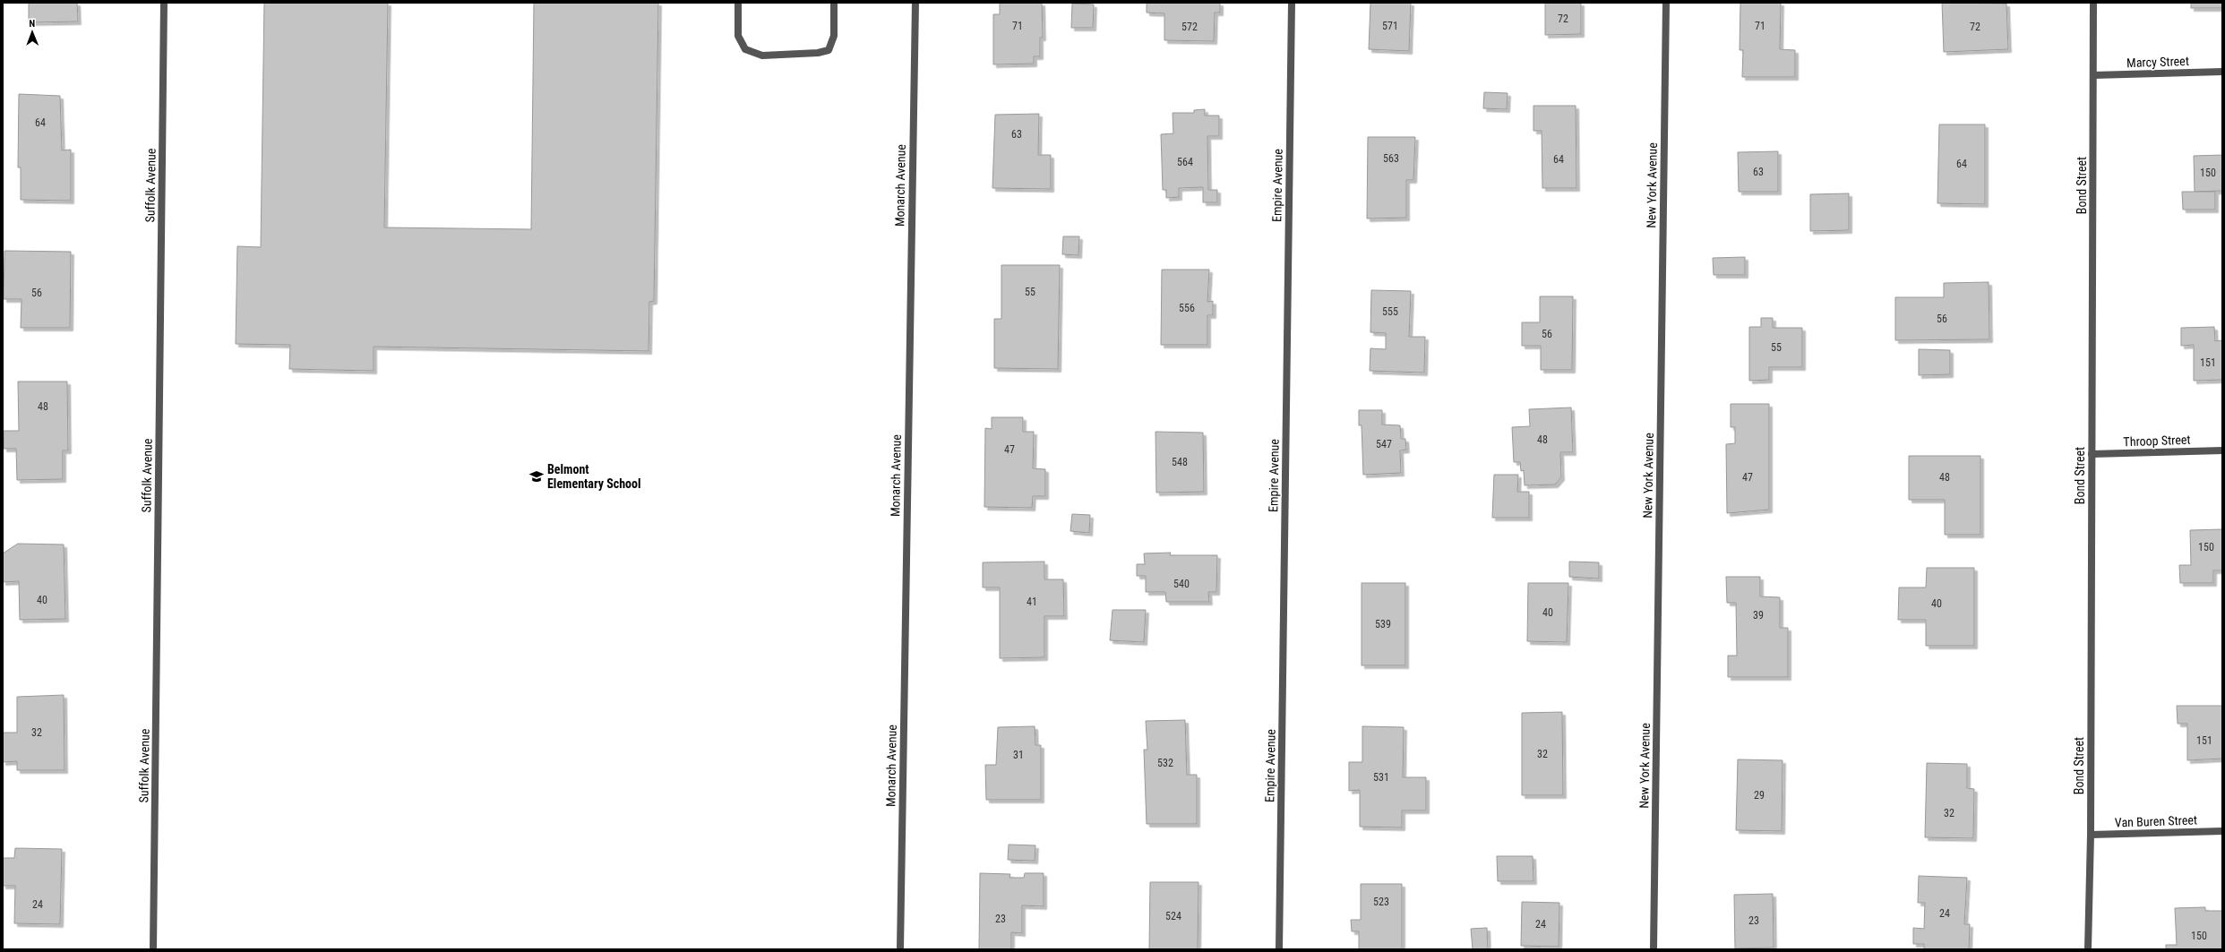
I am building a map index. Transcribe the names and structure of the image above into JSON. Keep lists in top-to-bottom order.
{
  "streets": {
    "street": [
      "Marcy Street",
      "Suffolk Avenue",
      "Monarch Avenue",
      "Empire Avenue",
      "New York Avenue",
      "Bond Street",
      "Throop Street",
      "Van Buren Street"
    ]
  },
  "crossings": [
    ["Marcy Street", "Bond Street"],
    ["Bond Street", "Throop Street"],
    ["Bond Street", "Van Buren Street"]
  ],
  "places": {
    "school or university": ["Belmont Elementary School"]
  },
  "house_numbers": [
    "72",
    "71",
    "571",
    "71",
    "572",
    "72",
    "64",
    "63",
    "563",
    "64",
    "564",
    "64",
    "63",
    "150",
    "55",
    "56",
    "556",
    "555",
    "56",
    "56",
    "55",
    "151",
    "48",
    "48",
    "547",
    "47",
    "548",
    "47",
    "48",
    "150",
    "540",
    "40",
    "41",
    "40",
    "40",
    "39",
    "539",
    "32",
    "151",
    "32",
    "31",
    "532",
    "531",
    "29",
    "32",
    "523",
    "24",
    "24",
    "524",
    "23",
    "23",
    "24",
    "150"
  ],
  "north": "top"
}
